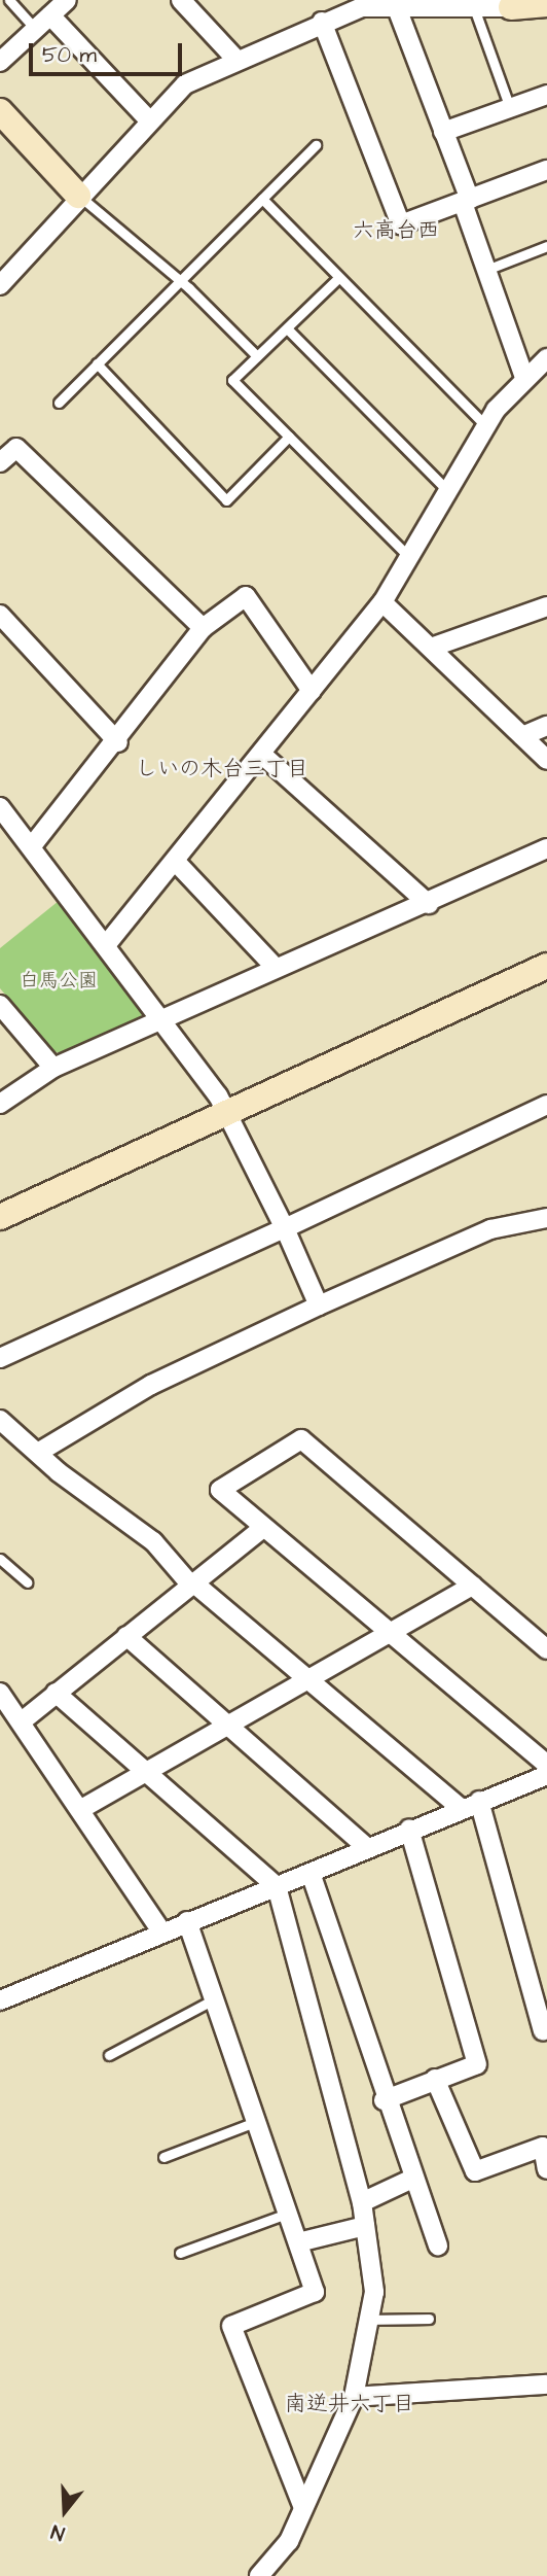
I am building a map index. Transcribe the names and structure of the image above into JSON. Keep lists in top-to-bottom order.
{
  "districts": ["六高台西", "しいの木台三丁目", "南逆井六丁目"],
  "parks": ["白馬公園"],
  "scale_bar": "50 m",
  "north": "bottom"
}
